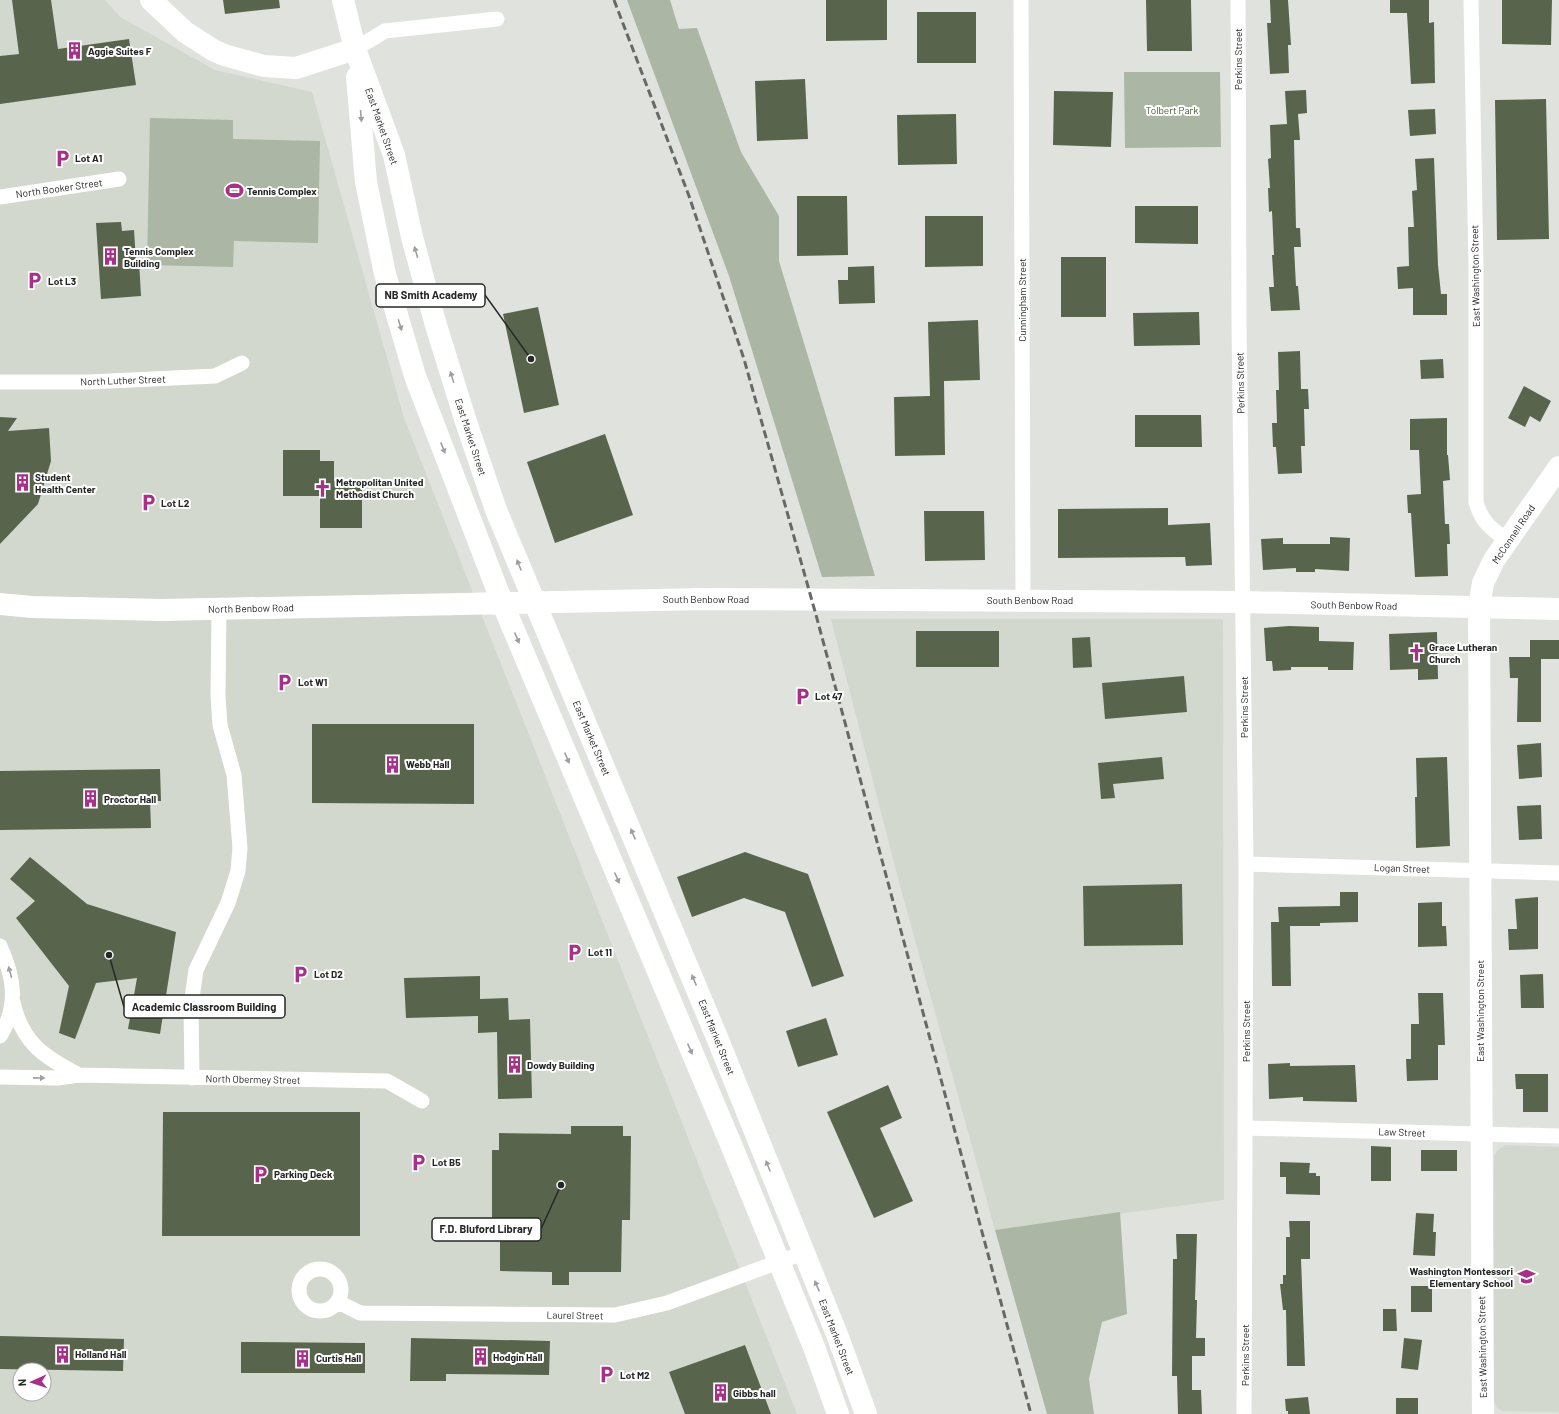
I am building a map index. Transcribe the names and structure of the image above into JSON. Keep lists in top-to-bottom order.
{
  "streets": {
    "main road": [
      "East Market Street",
      "East Washington Street",
      "McConnell Road",
      "South Benbow Road",
      "North Benbow Road"
    ],
    "street": [
      "Perkins Street",
      "North Booker Street",
      "Cunningham Street",
      "North Luther Street",
      "Logan Street",
      "North Obermey Street",
      "Law Street",
      "Laurel Street"
    ]
  },
  "crossings": [
    ["Perkins Street", "South Benbow Road"],
    ["Perkins Street", "Logan Street"],
    ["Perkins Street", "Law Street"],
    ["East Market Street", "South Benbow Road"],
    ["East Market Street", "North Benbow Road"],
    ["East Market Street", "Laurel Street"],
    ["East Washington Street", "McConnell Road"],
    ["East Washington Street", "South Benbow Road"],
    ["East Washington Street", "Logan Street"],
    ["East Washington Street", "Law Street"],
    ["Cunningham Street", "South Benbow Road"],
    ["McConnell Road", "South Benbow Road"],
    ["South Benbow Road", "North Benbow Road"]
  ],
  "parks": ["Tolbert Park"],
  "places": {
    "building": [
      "Aggie Suites F",
      "Tennis Complex Building",
      "Student Health Center",
      "Webb Hall",
      "Proctor Hall",
      "Dowdy Building",
      "Holland Hall",
      "Hodgin Hall",
      "Curtis Hall",
      "Gibbs hall"
    ],
    "parking": [
      "Lot A1",
      "Lot L3",
      "Lot L2",
      "Lot W1",
      "Lot 47",
      "Lot 11",
      "Lot D2",
      "Lot B5",
      "Parking Deck",
      "Lot M2"
    ],
    "sports": ["Tennis Complex"],
    "other": ["NB Smith Academy", "Academic Classroom Building", "F.D. Bluford Library"],
    "church": ["Metropolitan United Methodist Church", "Grace Lutheran Church"],
    "school or university": ["Washington Montessori Elementary School"]
  },
  "north": "left"
}
